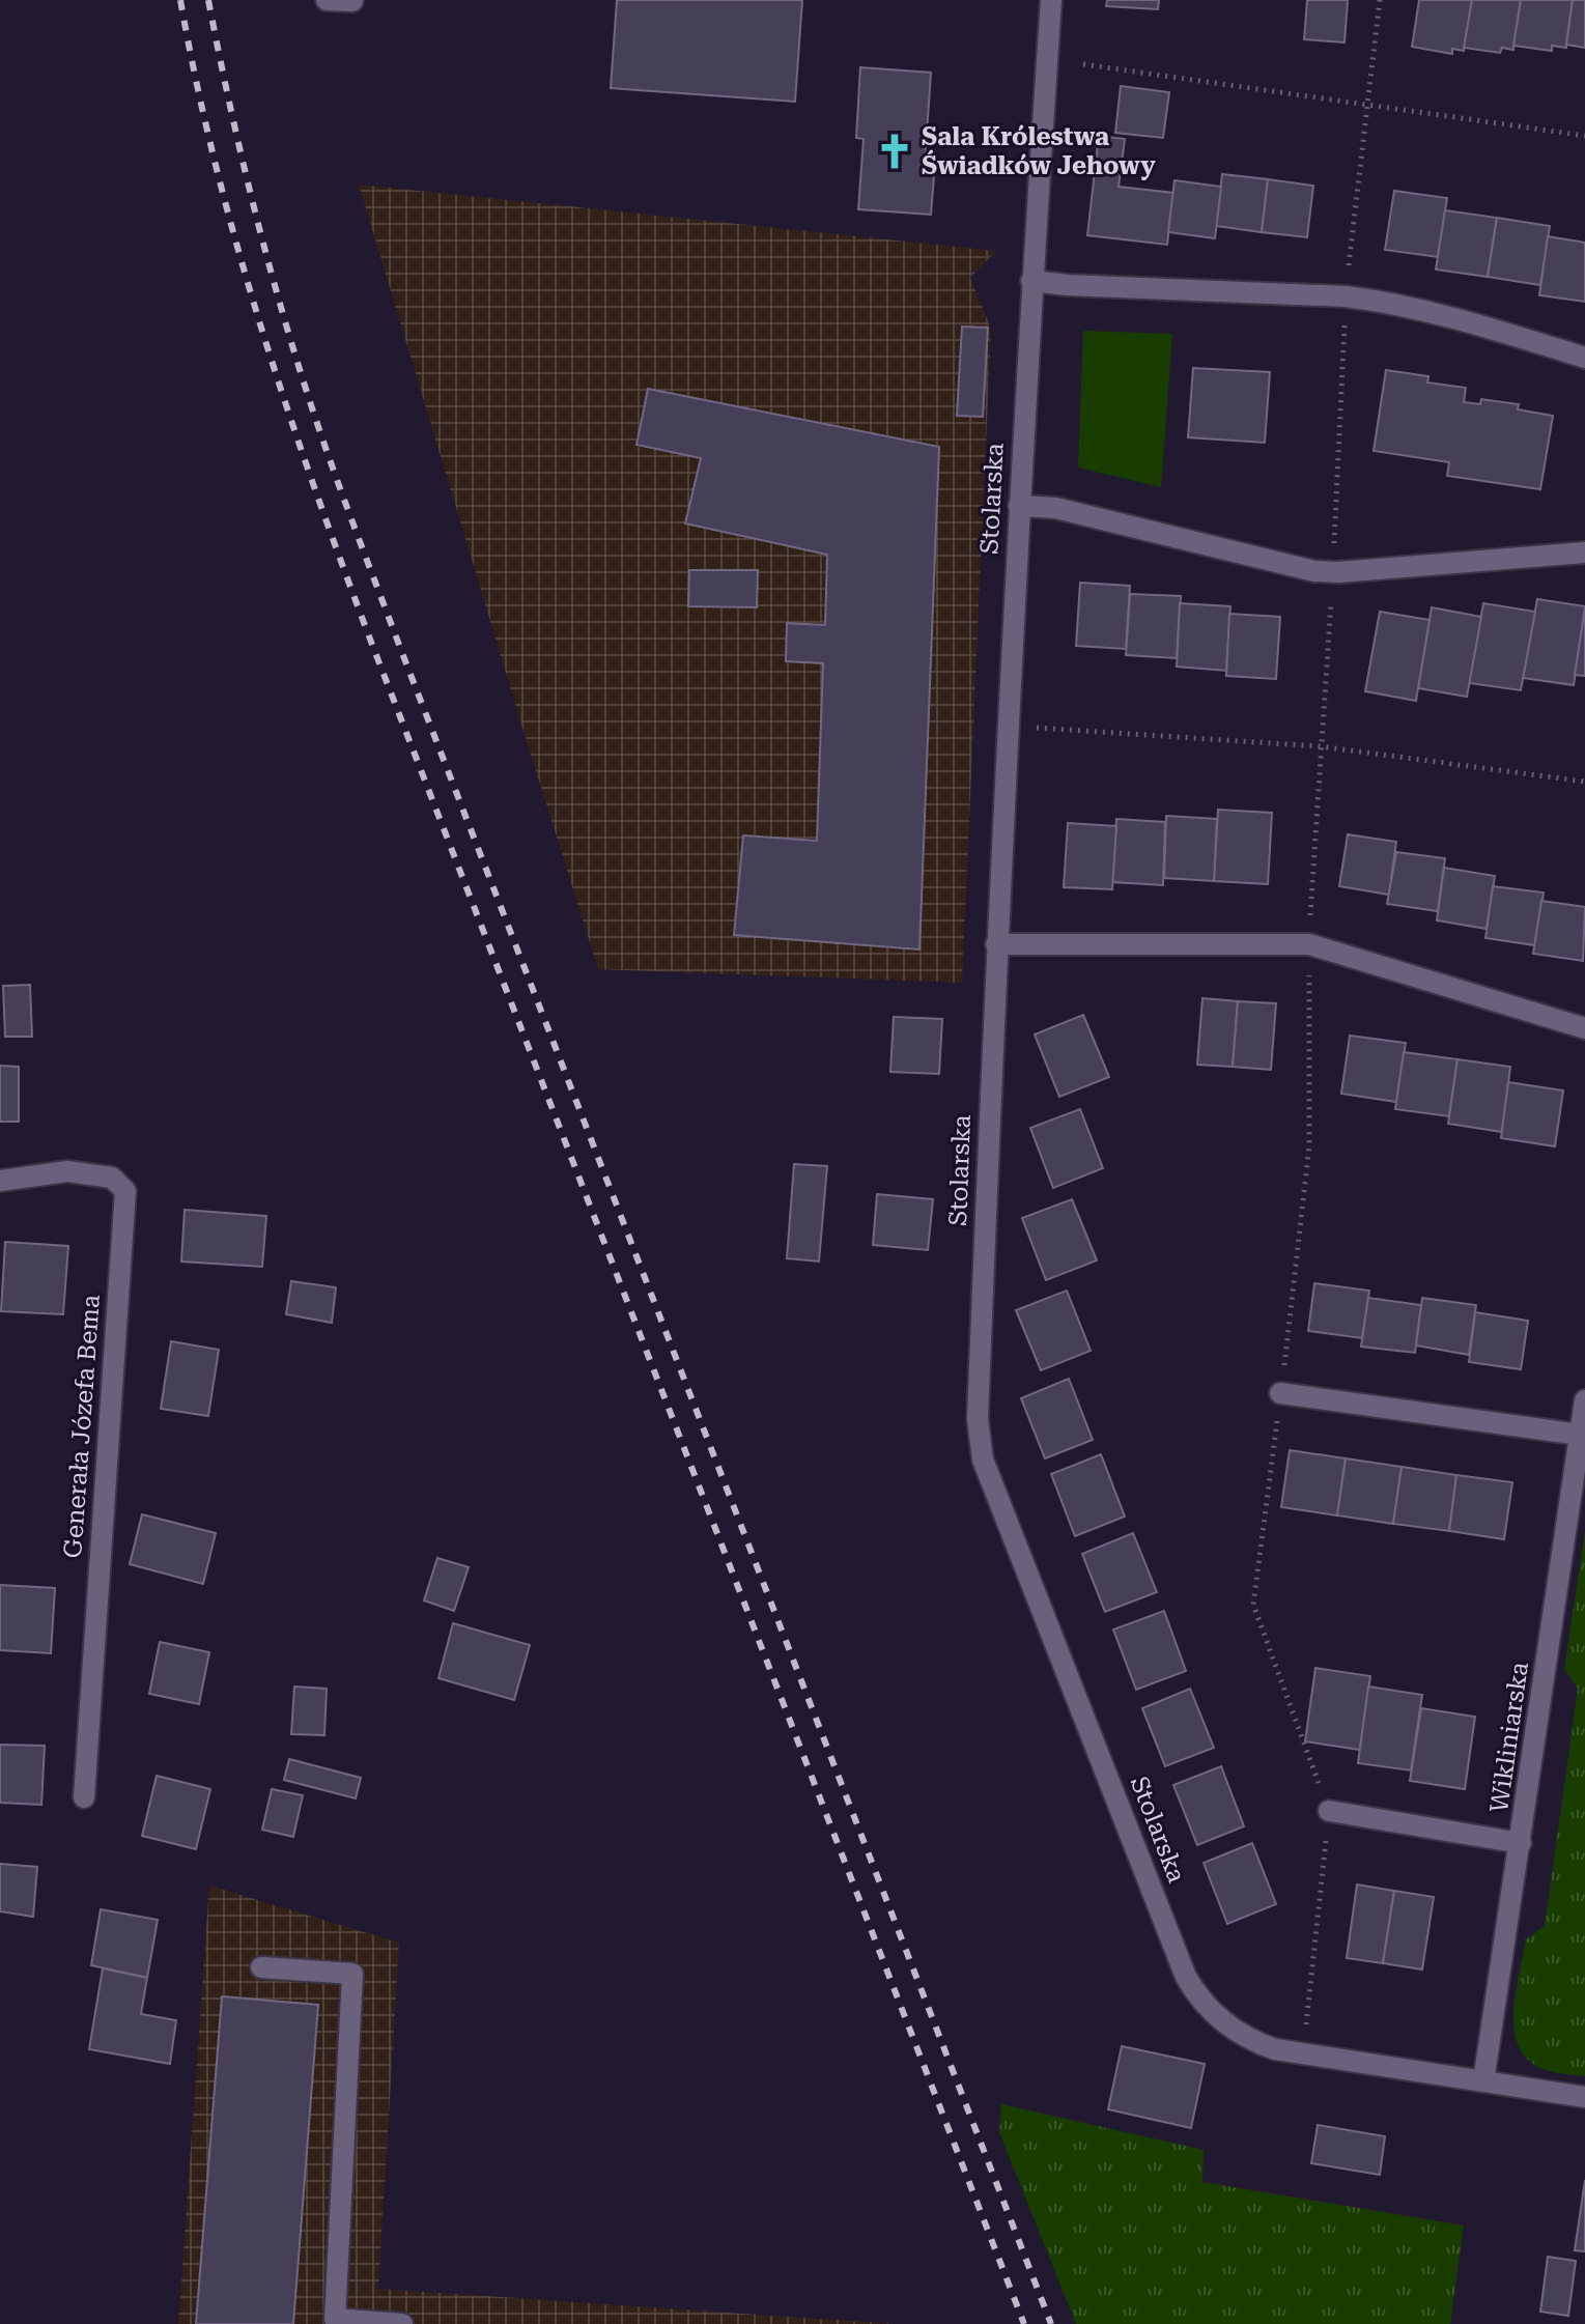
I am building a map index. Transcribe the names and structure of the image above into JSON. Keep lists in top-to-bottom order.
{
  "streets": {
    "street": ["Stolarska", "Generała Józefa Bema", "Wikliniarska"]
  },
  "crossings": [
    ["Stolarska", "Wikliniarska"]
  ],
  "places": {
    "church": ["Sala Królestwa Świadków Jehowy"]
  }
}
